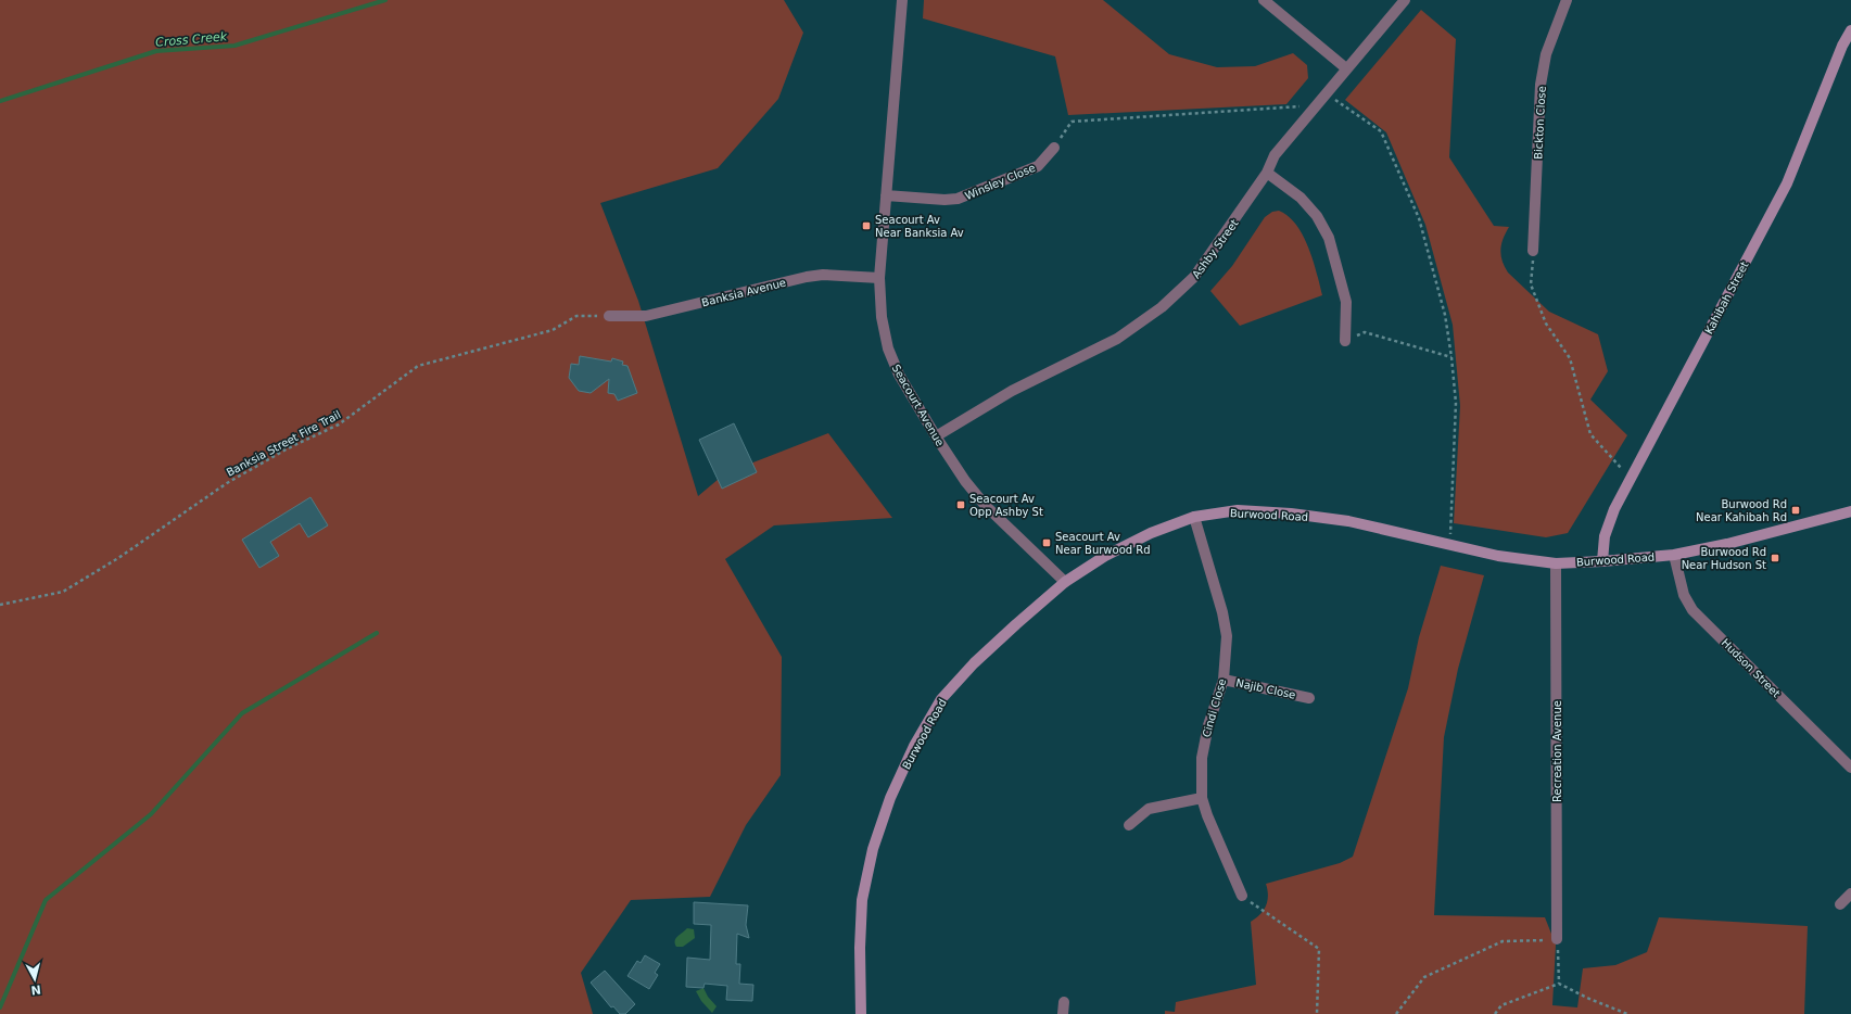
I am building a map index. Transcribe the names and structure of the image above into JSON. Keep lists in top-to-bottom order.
{
  "streets": {
    "main road": ["Kahibah Street", "Burwood Road"],
    "street": [
      "Bickton Close",
      "Winsley Close",
      "Ashby Street",
      "Banksia Avenue",
      "Seacourt Avenue",
      "Hudson Street",
      "Najib Close",
      "Cindi Close",
      "Recreation Avenue"
    ],
    "path": ["Banksia Street Fire Trail"]
  },
  "crossings": [
    ["Winsley Close", "Seacourt Avenue"],
    ["Ashby Street", "Seacourt Avenue"],
    ["Banksia Avenue", "Seacourt Avenue"],
    ["Banksia Avenue", "Banksia Street Fire Trail"],
    ["Kahibah Street", "Burwood Road"],
    ["Seacourt Avenue", "Burwood Road"],
    ["Burwood Road", "Hudson Street"],
    ["Burwood Road", "Cindi Close"],
    ["Burwood Road", "Recreation Avenue"],
    ["Najib Close", "Cindi Close"]
  ],
  "water": ["Cross Creek"],
  "places": {
    "transit": [
      "Seacourt Av Near Banksia Av",
      "Seacourt Av Opp Ashby St",
      "Burwood Rd Near Kahibah Rd",
      "Seacourt Av Near Burwood Rd",
      "Burwood Rd Near Hudson St"
    ]
  },
  "north": "bottom"
}
